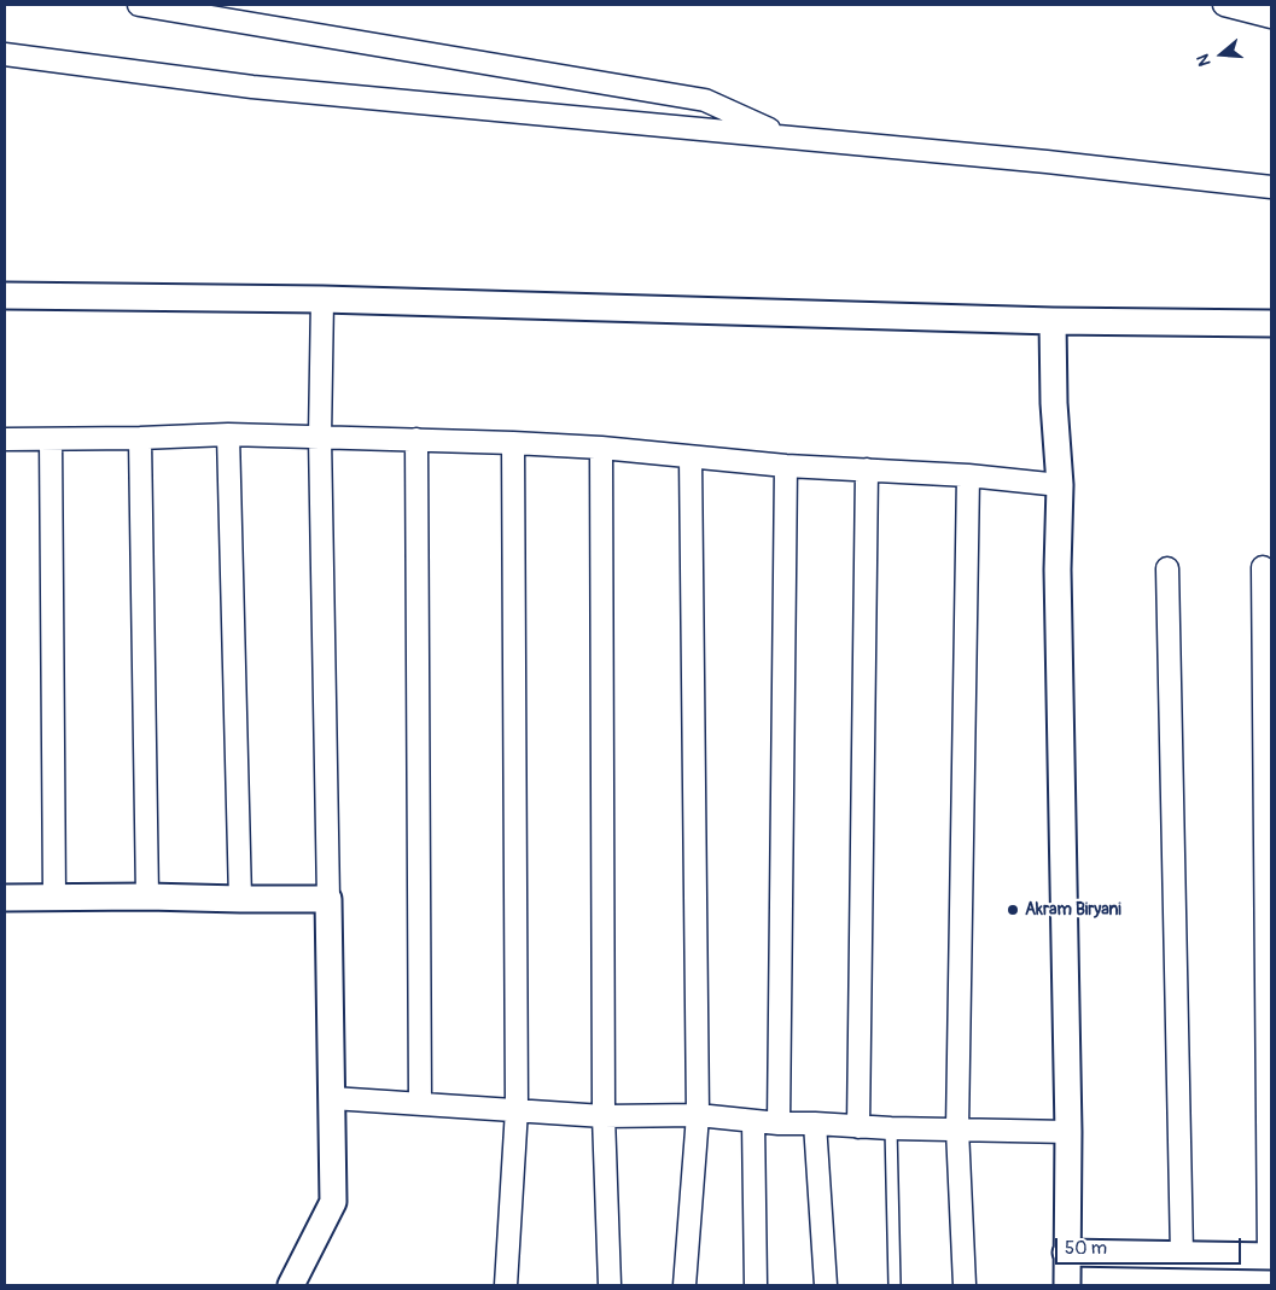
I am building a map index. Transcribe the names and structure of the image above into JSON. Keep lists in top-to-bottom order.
{
  "places": ["Akram Biryani"],
  "scale_bar": "50 m",
  "north": "left"
}
